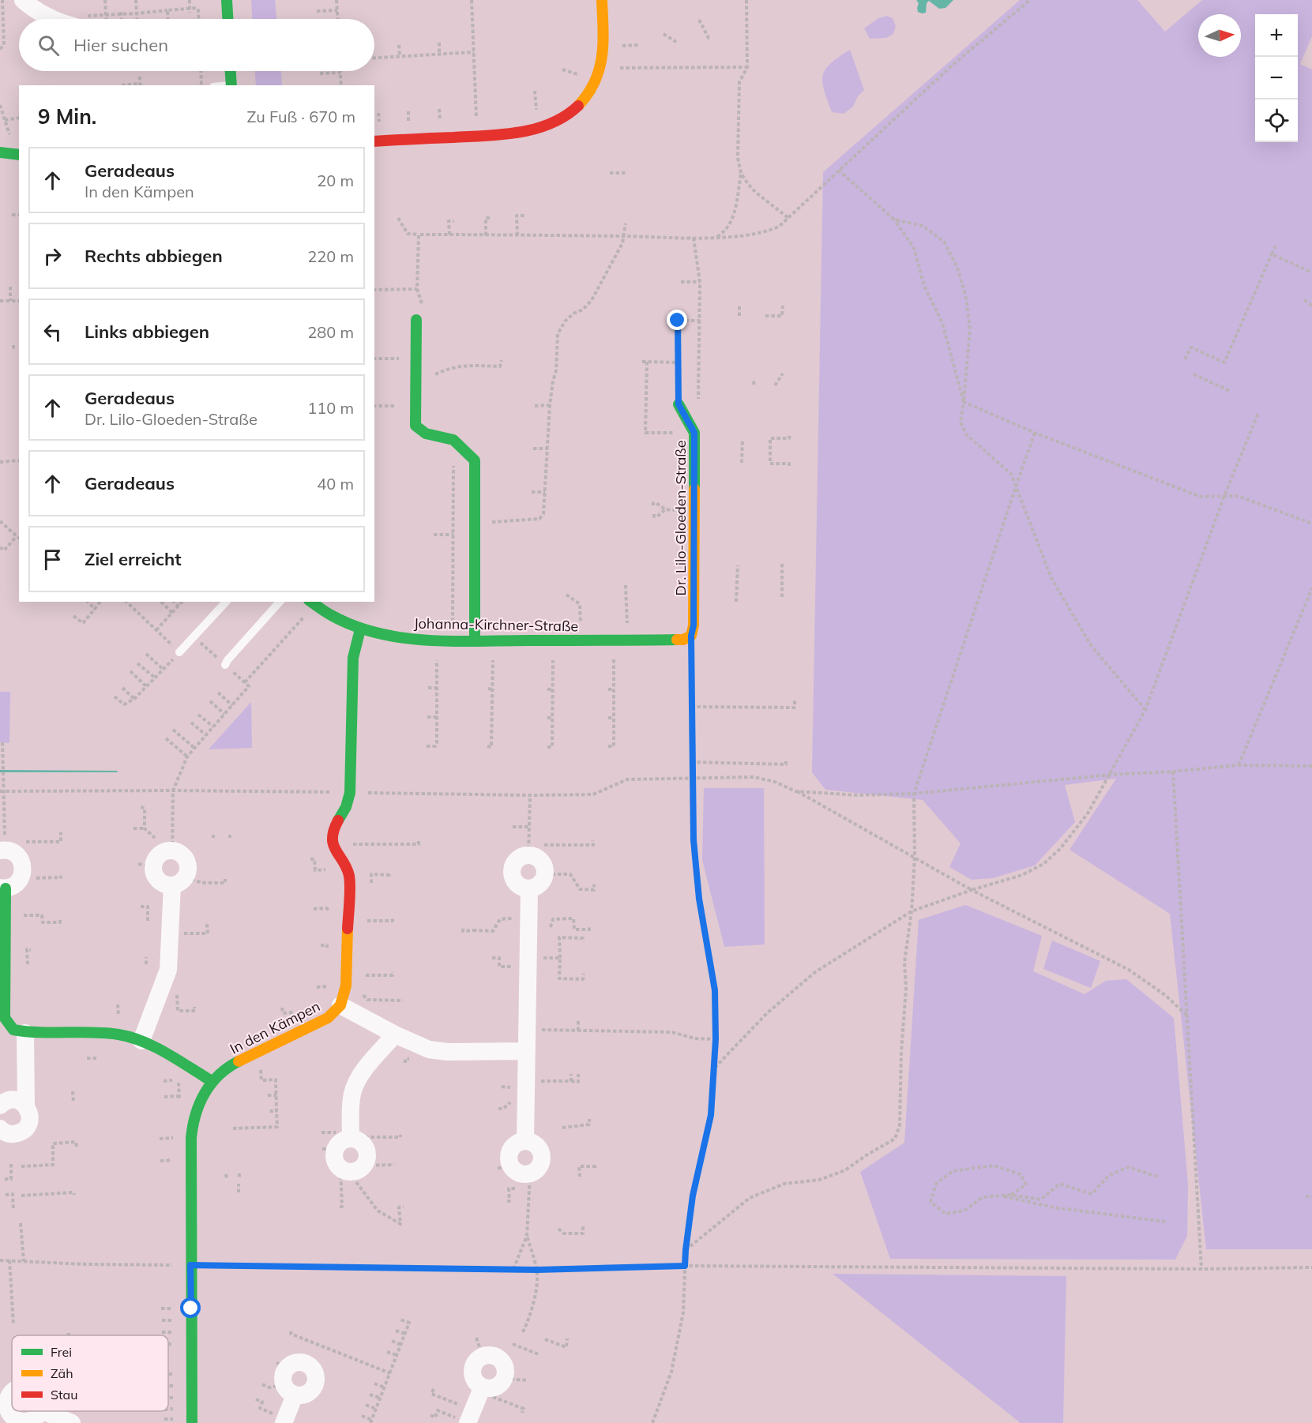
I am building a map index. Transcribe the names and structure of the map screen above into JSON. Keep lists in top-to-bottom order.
{
  "streets": {
    "street": ["Dr. Lilo-Gloeden-Straße", "Johanna-Kirchner-Straße", "In den Kämpen"]
  },
  "crossings": [
    ["Dr. Lilo-Gloeden-Straße", "Johanna-Kirchner-Straße"]
  ],
  "legend": ["Frei", "Zäh", "Stau"],
  "north": "right",
  "page": {
    "map_buttons": ["+", "−"],
    "search": "Hier suchen",
    "heading": ["9 Min.", "Zu Fuß · 670 m"],
    "list": [
      ["Geradeaus", "In den Kämpen", "20 m"],
      ["Rechts abbiegen", "220 m"],
      ["Links abbiegen", "280 m"],
      ["Geradeaus", "Dr. Lilo-Gloeden-Straße", "110 m"],
      ["Geradeaus", "40 m"],
      "Ziel erreicht"
    ]
  }
}
